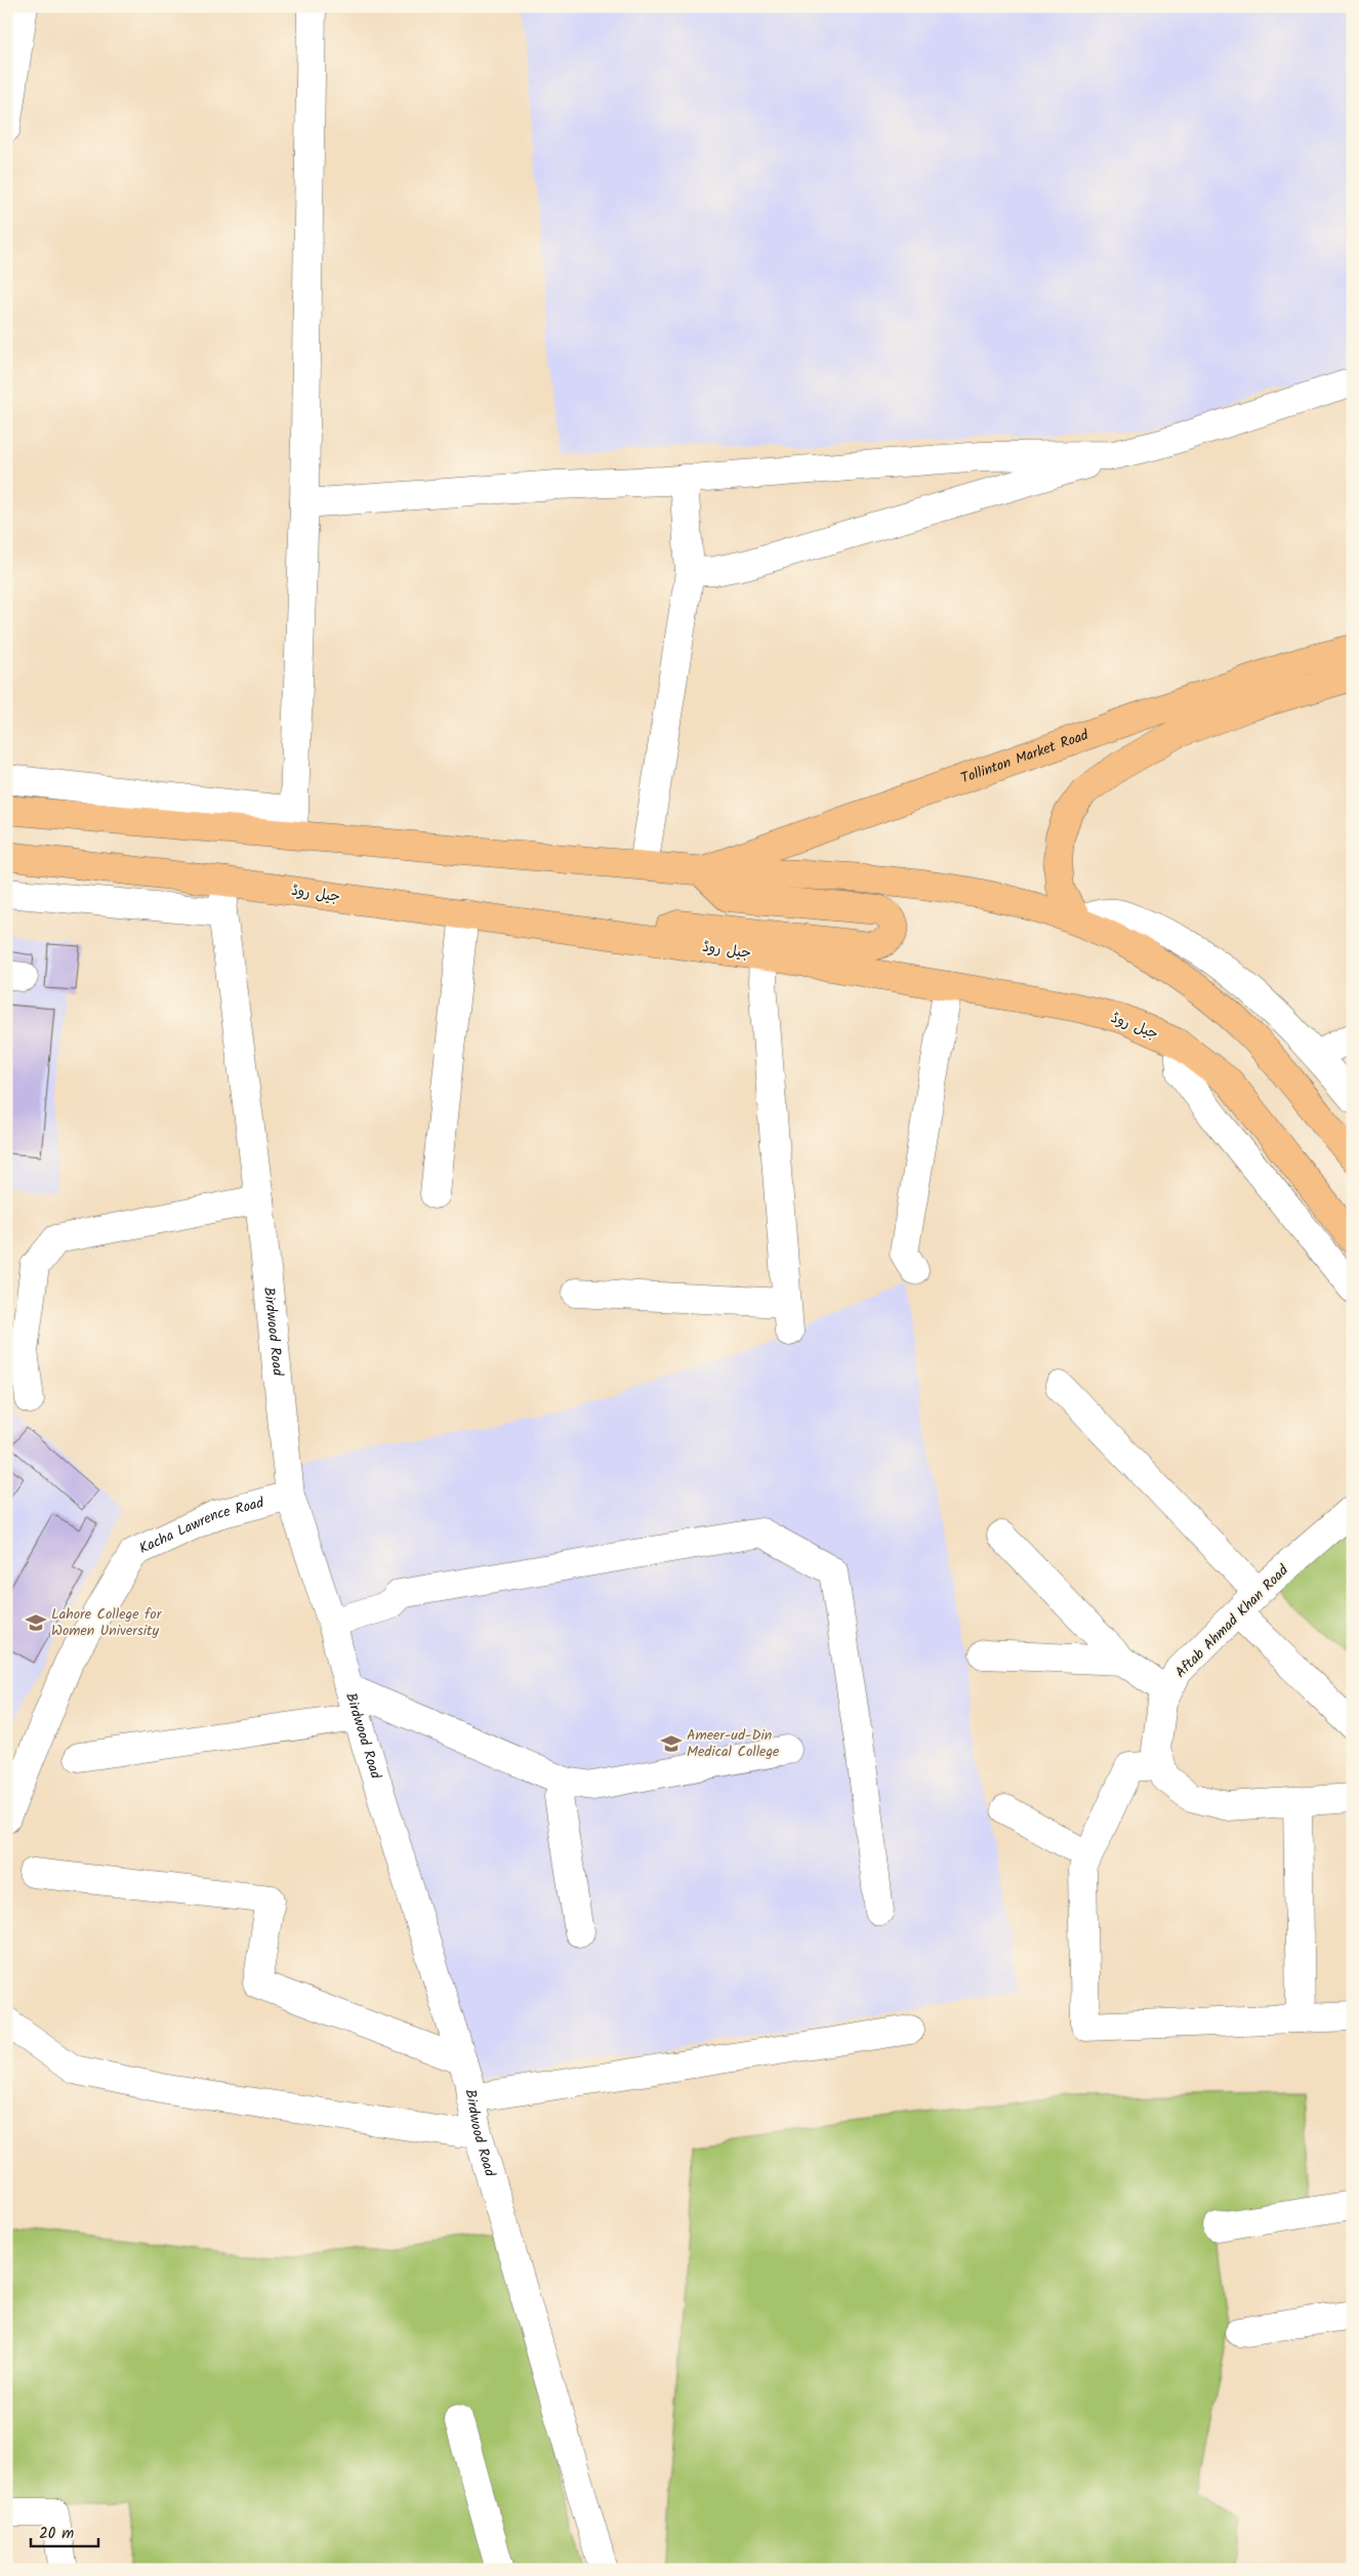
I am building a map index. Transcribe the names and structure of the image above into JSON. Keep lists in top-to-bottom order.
{
  "streets": {
    "main road": ["Tollinton Market Road", "جیل روڈ"],
    "street": ["Birdwood Road", "Kacha Lawrence Road", "Aftab Ahmad Khan Road"]
  },
  "crossings": [
    ["جیل روڈ", "Birdwood Road"],
    ["Birdwood Road", "Kacha Lawrence Road"]
  ],
  "places": {
    "school or university": ["Lahore College for Women University", "Ameer-ud-Din Medical College"]
  },
  "scale_bar": "20 m"
}
